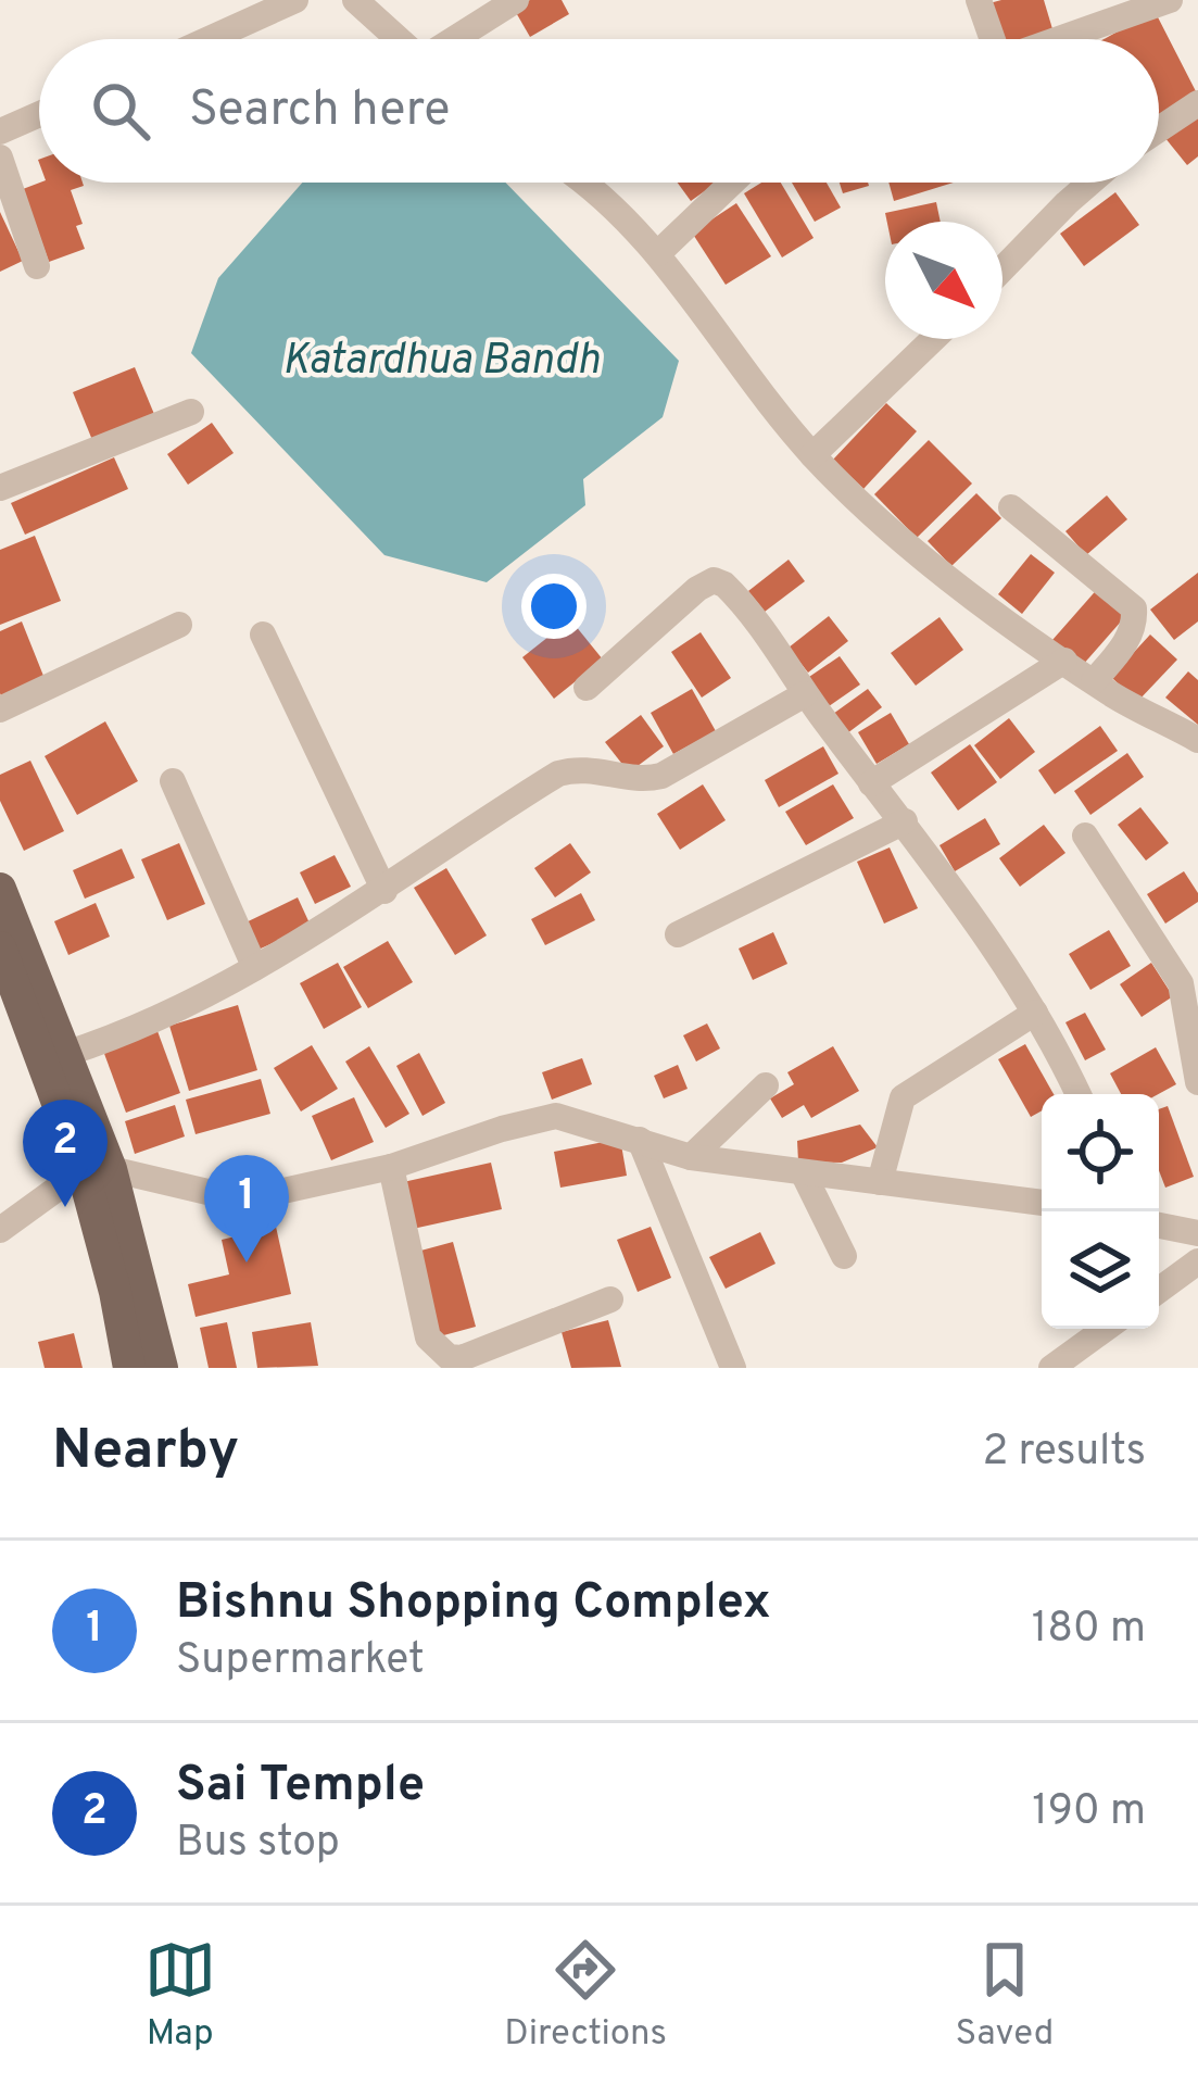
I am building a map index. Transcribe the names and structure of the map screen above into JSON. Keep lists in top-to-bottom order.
{
  "water": ["Katardhua Bandh"],
  "north": "bottom right",
  "page": {
    "search": "Search here",
    "pins": ["2", "1"],
    "heading": ["Nearby", "2 results"],
    "list": [
      {
        "mark": "1",
        "name": "Bishnu Shopping Complex",
        "note": "Supermarket",
        "value": "180 m"
      },
      {
        "mark": "2",
        "name": "Sai Temple",
        "note": "Bus stop",
        "value": "190 m"
      }
    ],
    "nav": ["Map", "Directions", "Saved"]
  }
}
